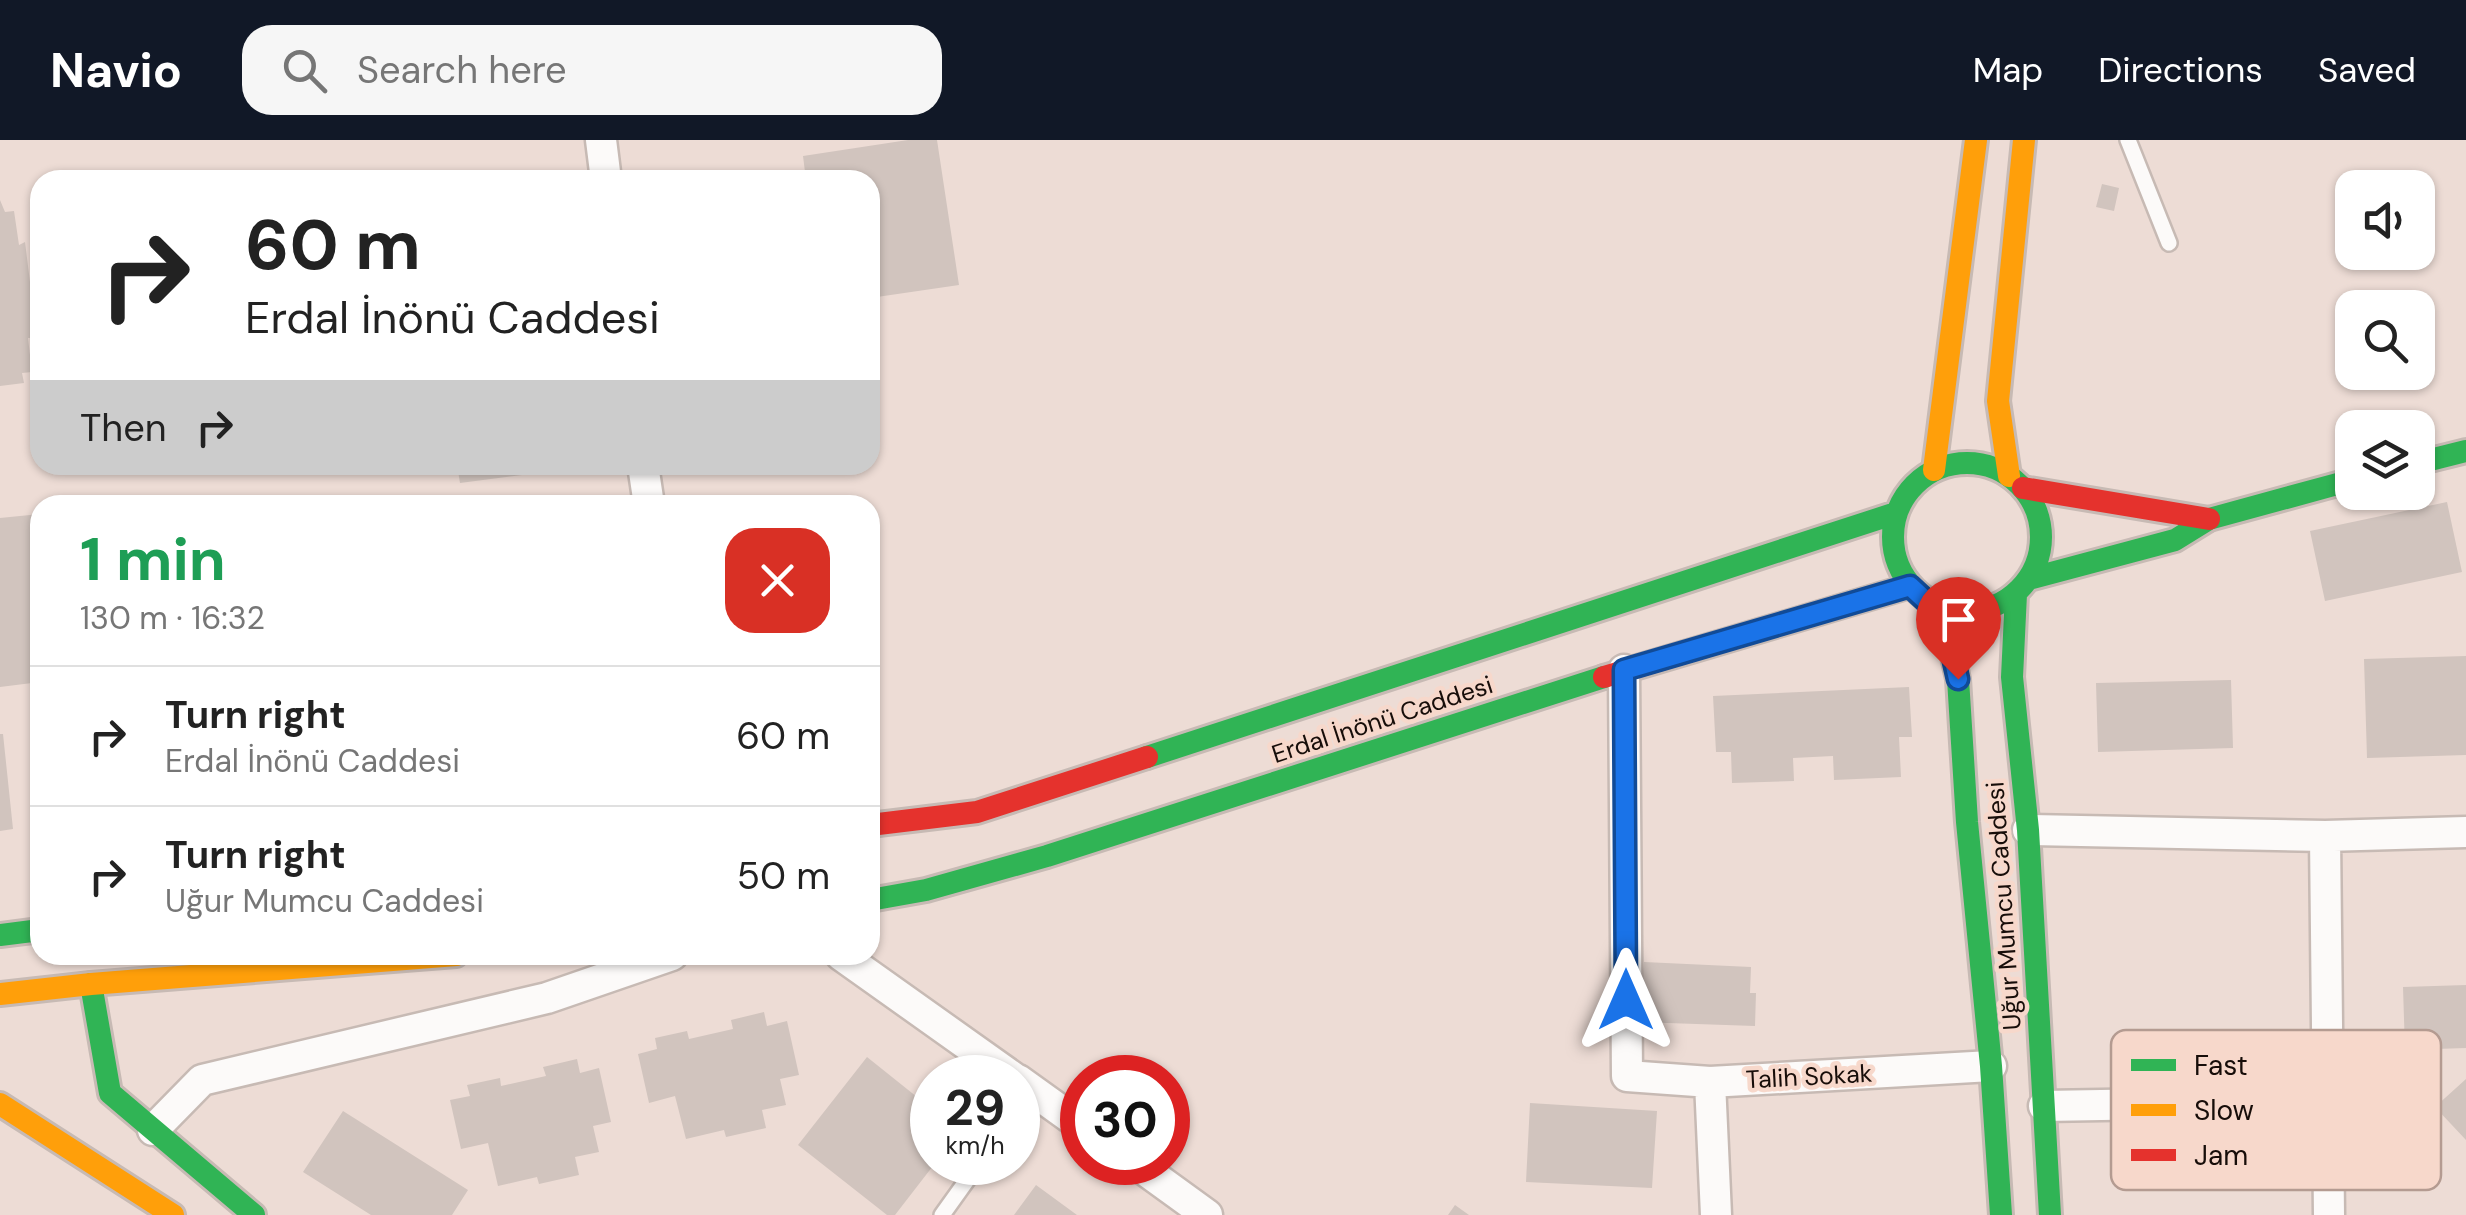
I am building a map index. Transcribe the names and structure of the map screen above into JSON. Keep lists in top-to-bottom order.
{
  "streets": {
    "main road": ["Erdal İnönü Caddesi", "Uğur Mumcu Caddesi"],
    "street": ["Talih Sokak"]
  },
  "crossings": [
    ["Erdal İnönü Caddesi", "Uğur Mumcu Caddesi"],
    ["Erdal İnönü Caddesi", "Talih Sokak"],
    ["Uğur Mumcu Caddesi", "Talih Sokak"]
  ],
  "legend": ["Fast", "Slow", "Jam"],
  "page": {
    "header": "Navio",
    "search": "Search here",
    "nav": ["Map", "Directions", "Saved"],
    "turn": ["60 m", "Erdal İnönü Caddesi"],
    "then": "Then",
    "heading": ["1 min", "130 m · 16:32"],
    "list": [
      {
        "name": "Turn right",
        "note": "Erdal İnönü Caddesi",
        "value": "60 m"
      },
      {
        "name": "Turn right",
        "note": "Uğur Mumcu Caddesi",
        "value": "50 m"
      }
    ],
    "speed": "29 km/h",
    "limit": "30"
  }
}
